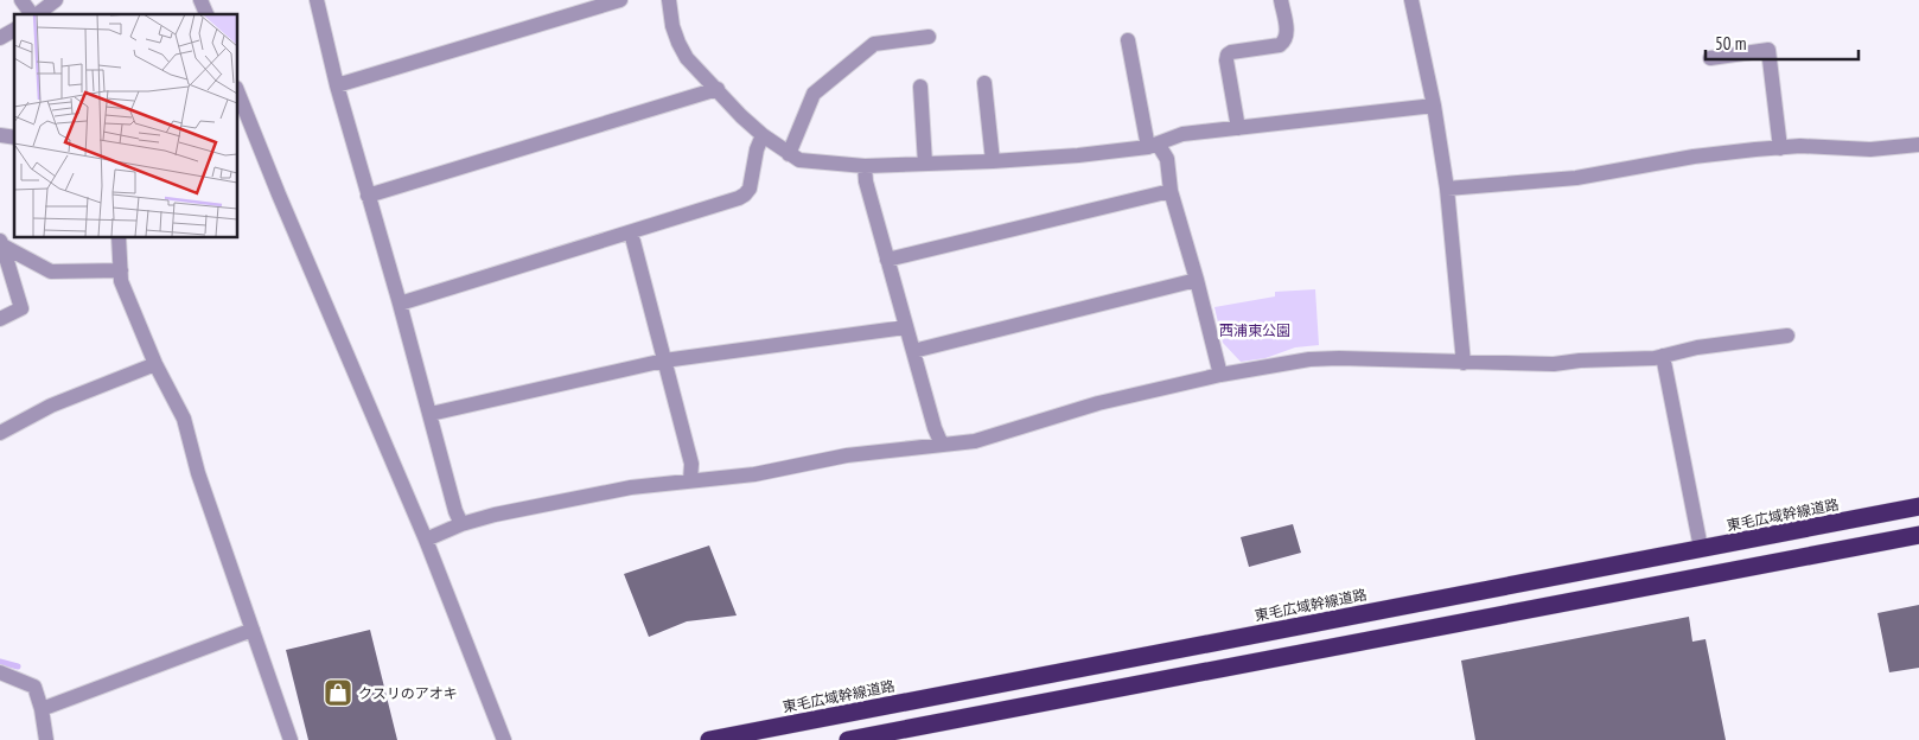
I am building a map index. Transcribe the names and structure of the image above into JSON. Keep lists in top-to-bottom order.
{
  "streets": {
    "highway": ["東毛広域幹線道路"]
  },
  "parks": ["西浦東公園"],
  "places": {
    "shop": ["クスリのアオキ"]
  },
  "scale_bar": "50 m"
}
